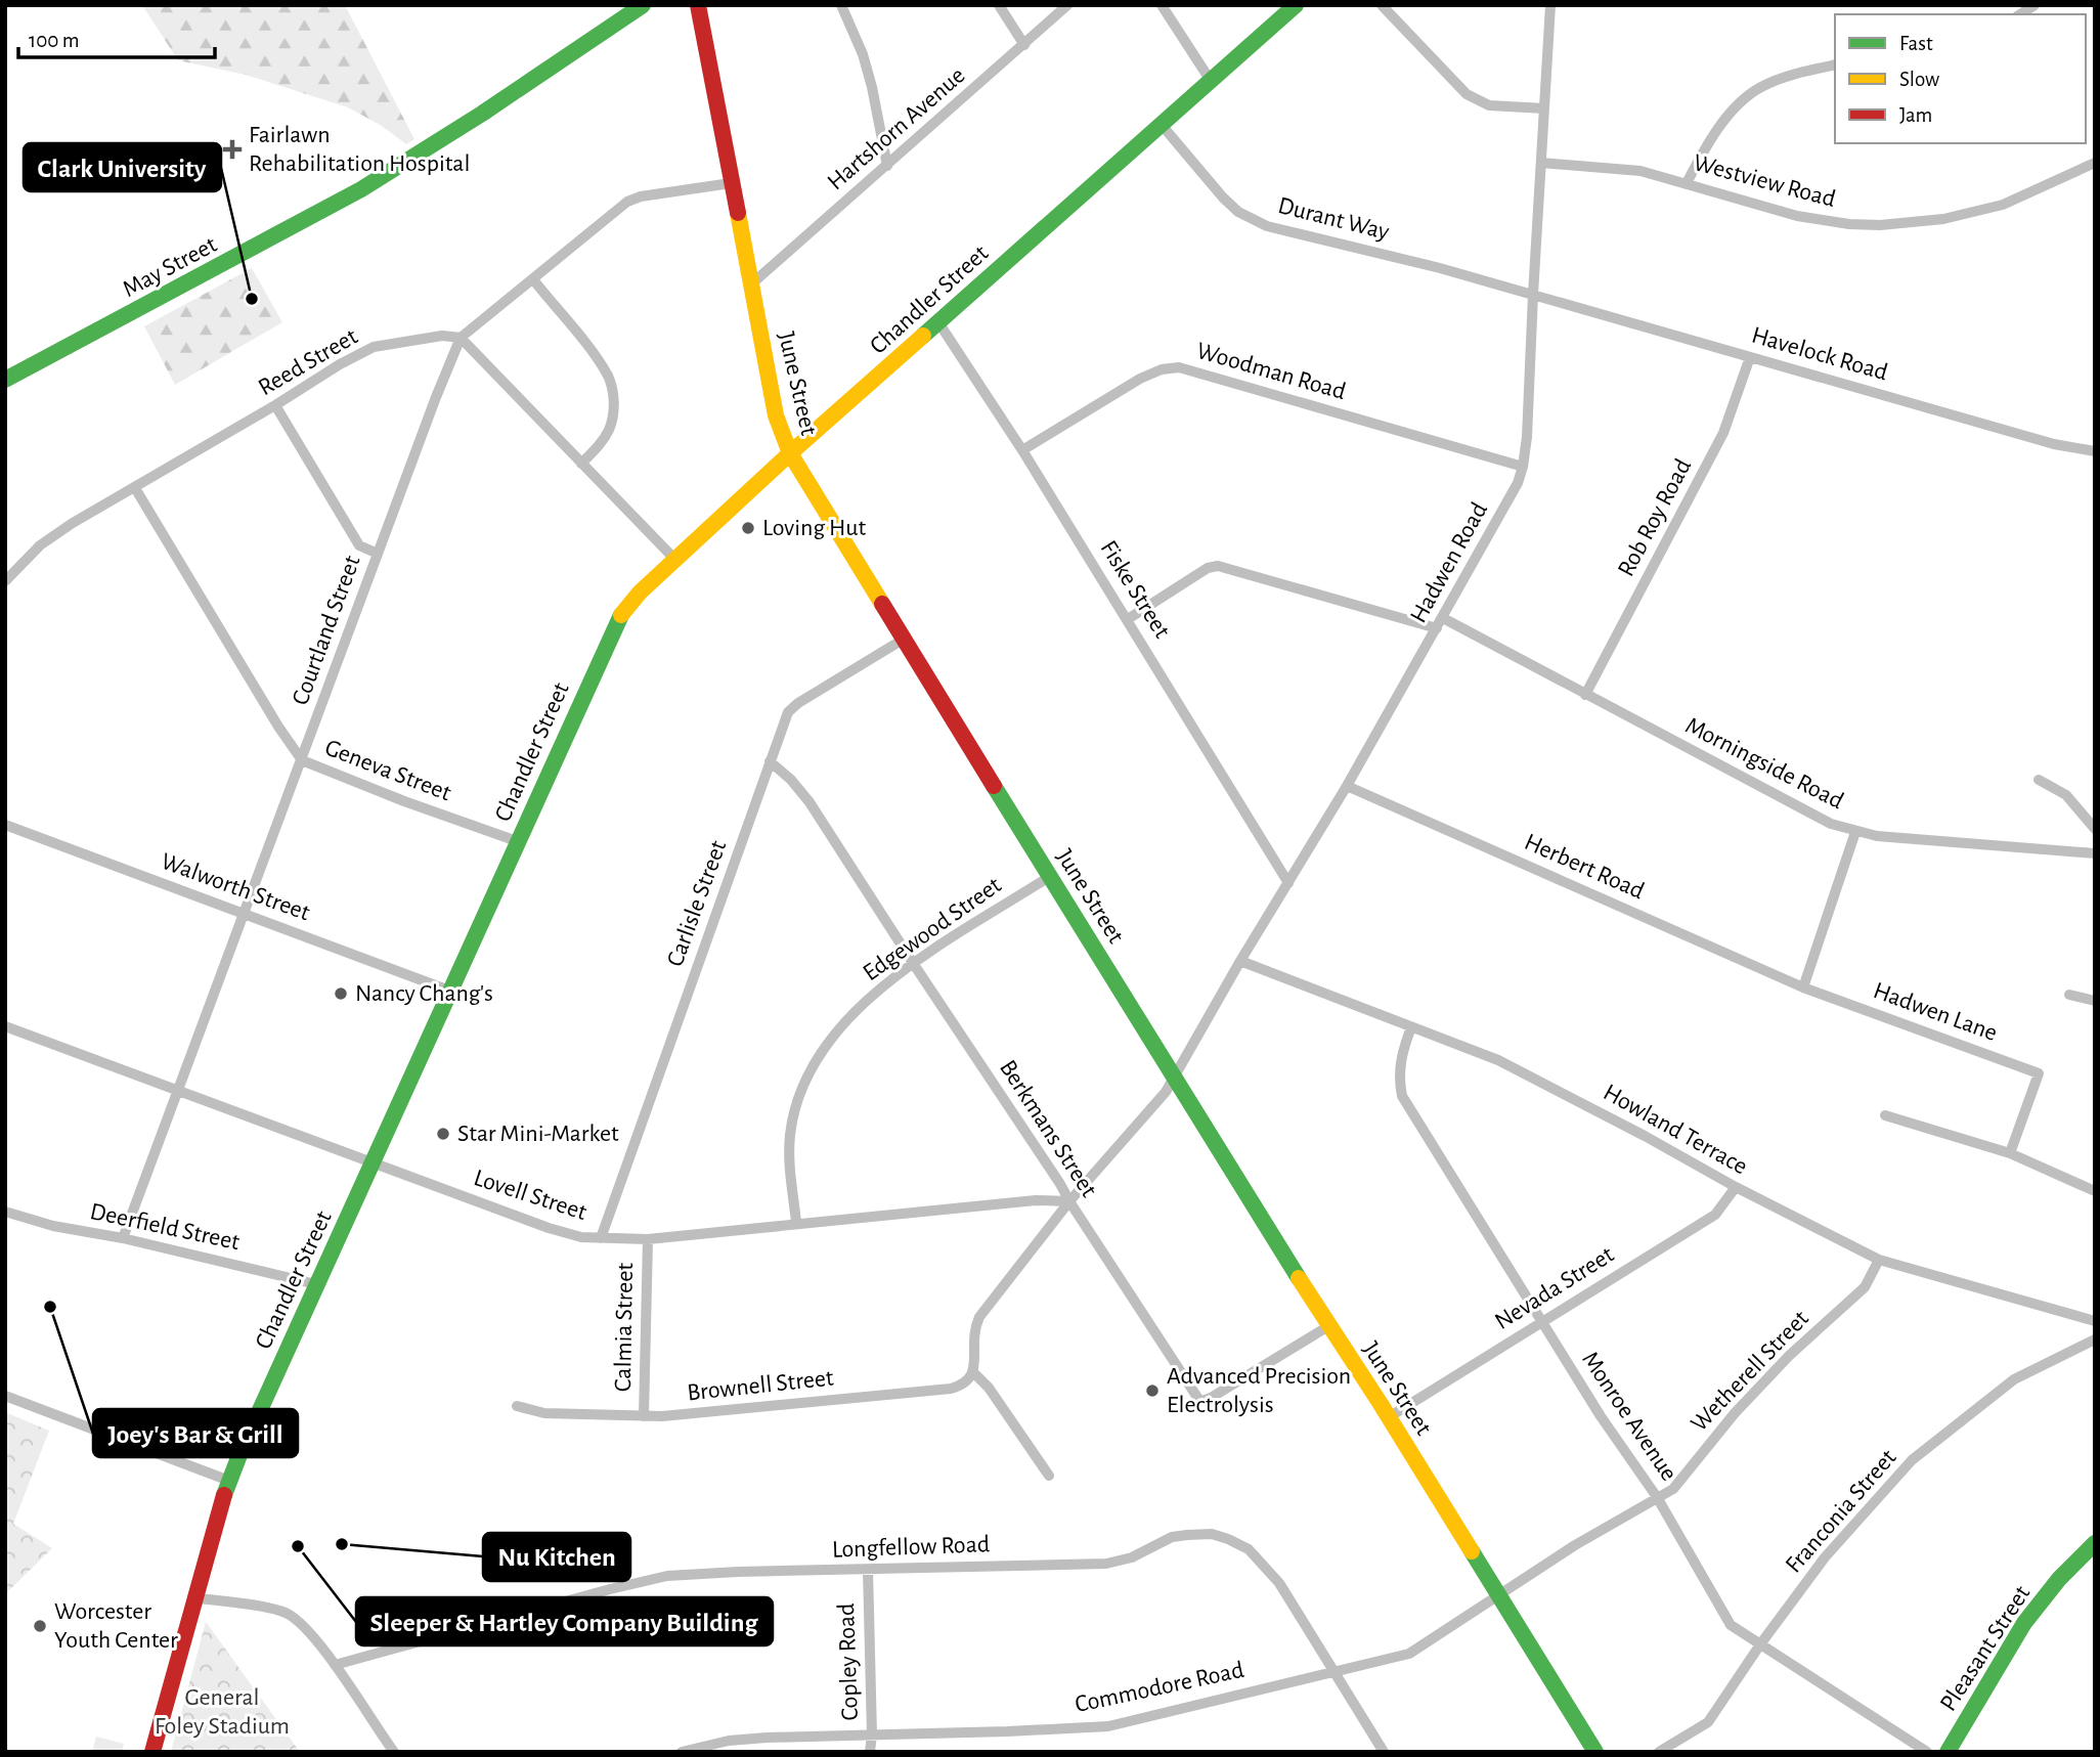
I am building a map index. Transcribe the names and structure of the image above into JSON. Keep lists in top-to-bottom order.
{
  "streets": {
    "street": [
      "Hartshorn Avenue",
      "Westview Road",
      "Durant Way",
      "May Street",
      "Chandler Street",
      "Havelock Road",
      "Reed Street",
      "Woodman Road",
      "June Street",
      "Rob Roy Road",
      "Hadwen Road",
      "Fiske Street",
      "Courtland Street",
      "Morningside Road",
      "Geneva Street",
      "Herbert Road",
      "Walworth Street",
      "Carlisle Street",
      "Edgewood Street",
      "Hadwen Lane",
      "Berkmans Street",
      "Howland Terrace",
      "Lovell Street",
      "Deerfield Street",
      "Nevada Street",
      "Calmia Street",
      "Wetherell Street",
      "Brownell Street",
      "Monroe Avenue",
      "Franconia Street",
      "Longfellow Road",
      "Pleasant Street",
      "Copley Road",
      "Commodore Road"
    ]
  },
  "crossings": [
    ["Hartshorn Avenue", "June Street"],
    ["Westview Road", "Hadwen Road"],
    ["Durant Way", "Chandler Street"],
    ["Durant Way", "Havelock Road"],
    ["Durant Way", "Hadwen Road"],
    ["Chandler Street", "June Street"],
    ["Chandler Street", "Fiske Street"],
    ["Chandler Street", "Geneva Street"],
    ["Chandler Street", "Walworth Street"],
    ["Chandler Street", "Lovell Street"],
    ["Chandler Street", "Deerfield Street"],
    ["Havelock Road", "Rob Roy Road"],
    ["Havelock Road", "Hadwen Road"],
    ["Reed Street", "Courtland Street"],
    ["Reed Street", "Geneva Street"],
    ["Woodman Road", "Hadwen Road"],
    ["Woodman Road", "Fiske Street"],
    ["June Street", "Hadwen Road"],
    ["June Street", "Carlisle Street"],
    ["June Street", "Edgewood Street"],
    ["June Street", "Berkmans Street"],
    ["June Street", "Nevada Street"],
    ["June Street", "Wetherell Street"],
    ["June Street", "Commodore Road"],
    ["Rob Roy Road", "Morningside Road"],
    ["Hadwen Road", "Fiske Street"],
    ["Hadwen Road", "Morningside Road"],
    ["Hadwen Road", "Herbert Road"],
    ["Hadwen Road", "Howland Terrace"],
    ["Fiske Street", "Morningside Road"],
    ["Courtland Street", "Geneva Street"],
    ["Courtland Street", "Walworth Street"],
    ["Courtland Street", "Lovell Street"],
    ["Courtland Street", "Deerfield Street"],
    ["Herbert Road", "Hadwen Lane"],
    ["Carlisle Street", "Berkmans Street"],
    ["Carlisle Street", "Lovell Street"],
    ["Edgewood Street", "Berkmans Street"],
    ["Edgewood Street", "Lovell Street"],
    ["Berkmans Street", "Lovell Street"],
    ["Howland Terrace", "Nevada Street"],
    ["Howland Terrace", "Wetherell Street"],
    ["Howland Terrace", "Monroe Avenue"],
    ["Lovell Street", "Calmia Street"],
    ["Nevada Street", "Monroe Avenue"],
    ["Calmia Street", "Brownell Street"],
    ["Wetherell Street", "Monroe Avenue"],
    ["Wetherell Street", "Commodore Road"],
    ["Monroe Avenue", "Franconia Street"],
    ["Longfellow Road", "Copley Road"],
    ["Longfellow Road", "Commodore Road"],
    ["Copley Road", "Commodore Road"]
  ],
  "parks": ["General Foley Stadium"],
  "places": {
    "health": ["Fairlawn Rehabilitation Hospital"],
    "other": [
      "Clark University",
      "Loving Hut",
      "Nancy Chang's",
      "Star Mini-Market",
      "Joey's Bar & Grill",
      "Advanced Precision Electrolysis",
      "Nu Kitchen",
      "Sleeper & Hartley Company Building",
      "Worcester Youth Center"
    ]
  },
  "legend": ["Fast", "Slow", "Jam"],
  "scale_bar": "100 m"
}
